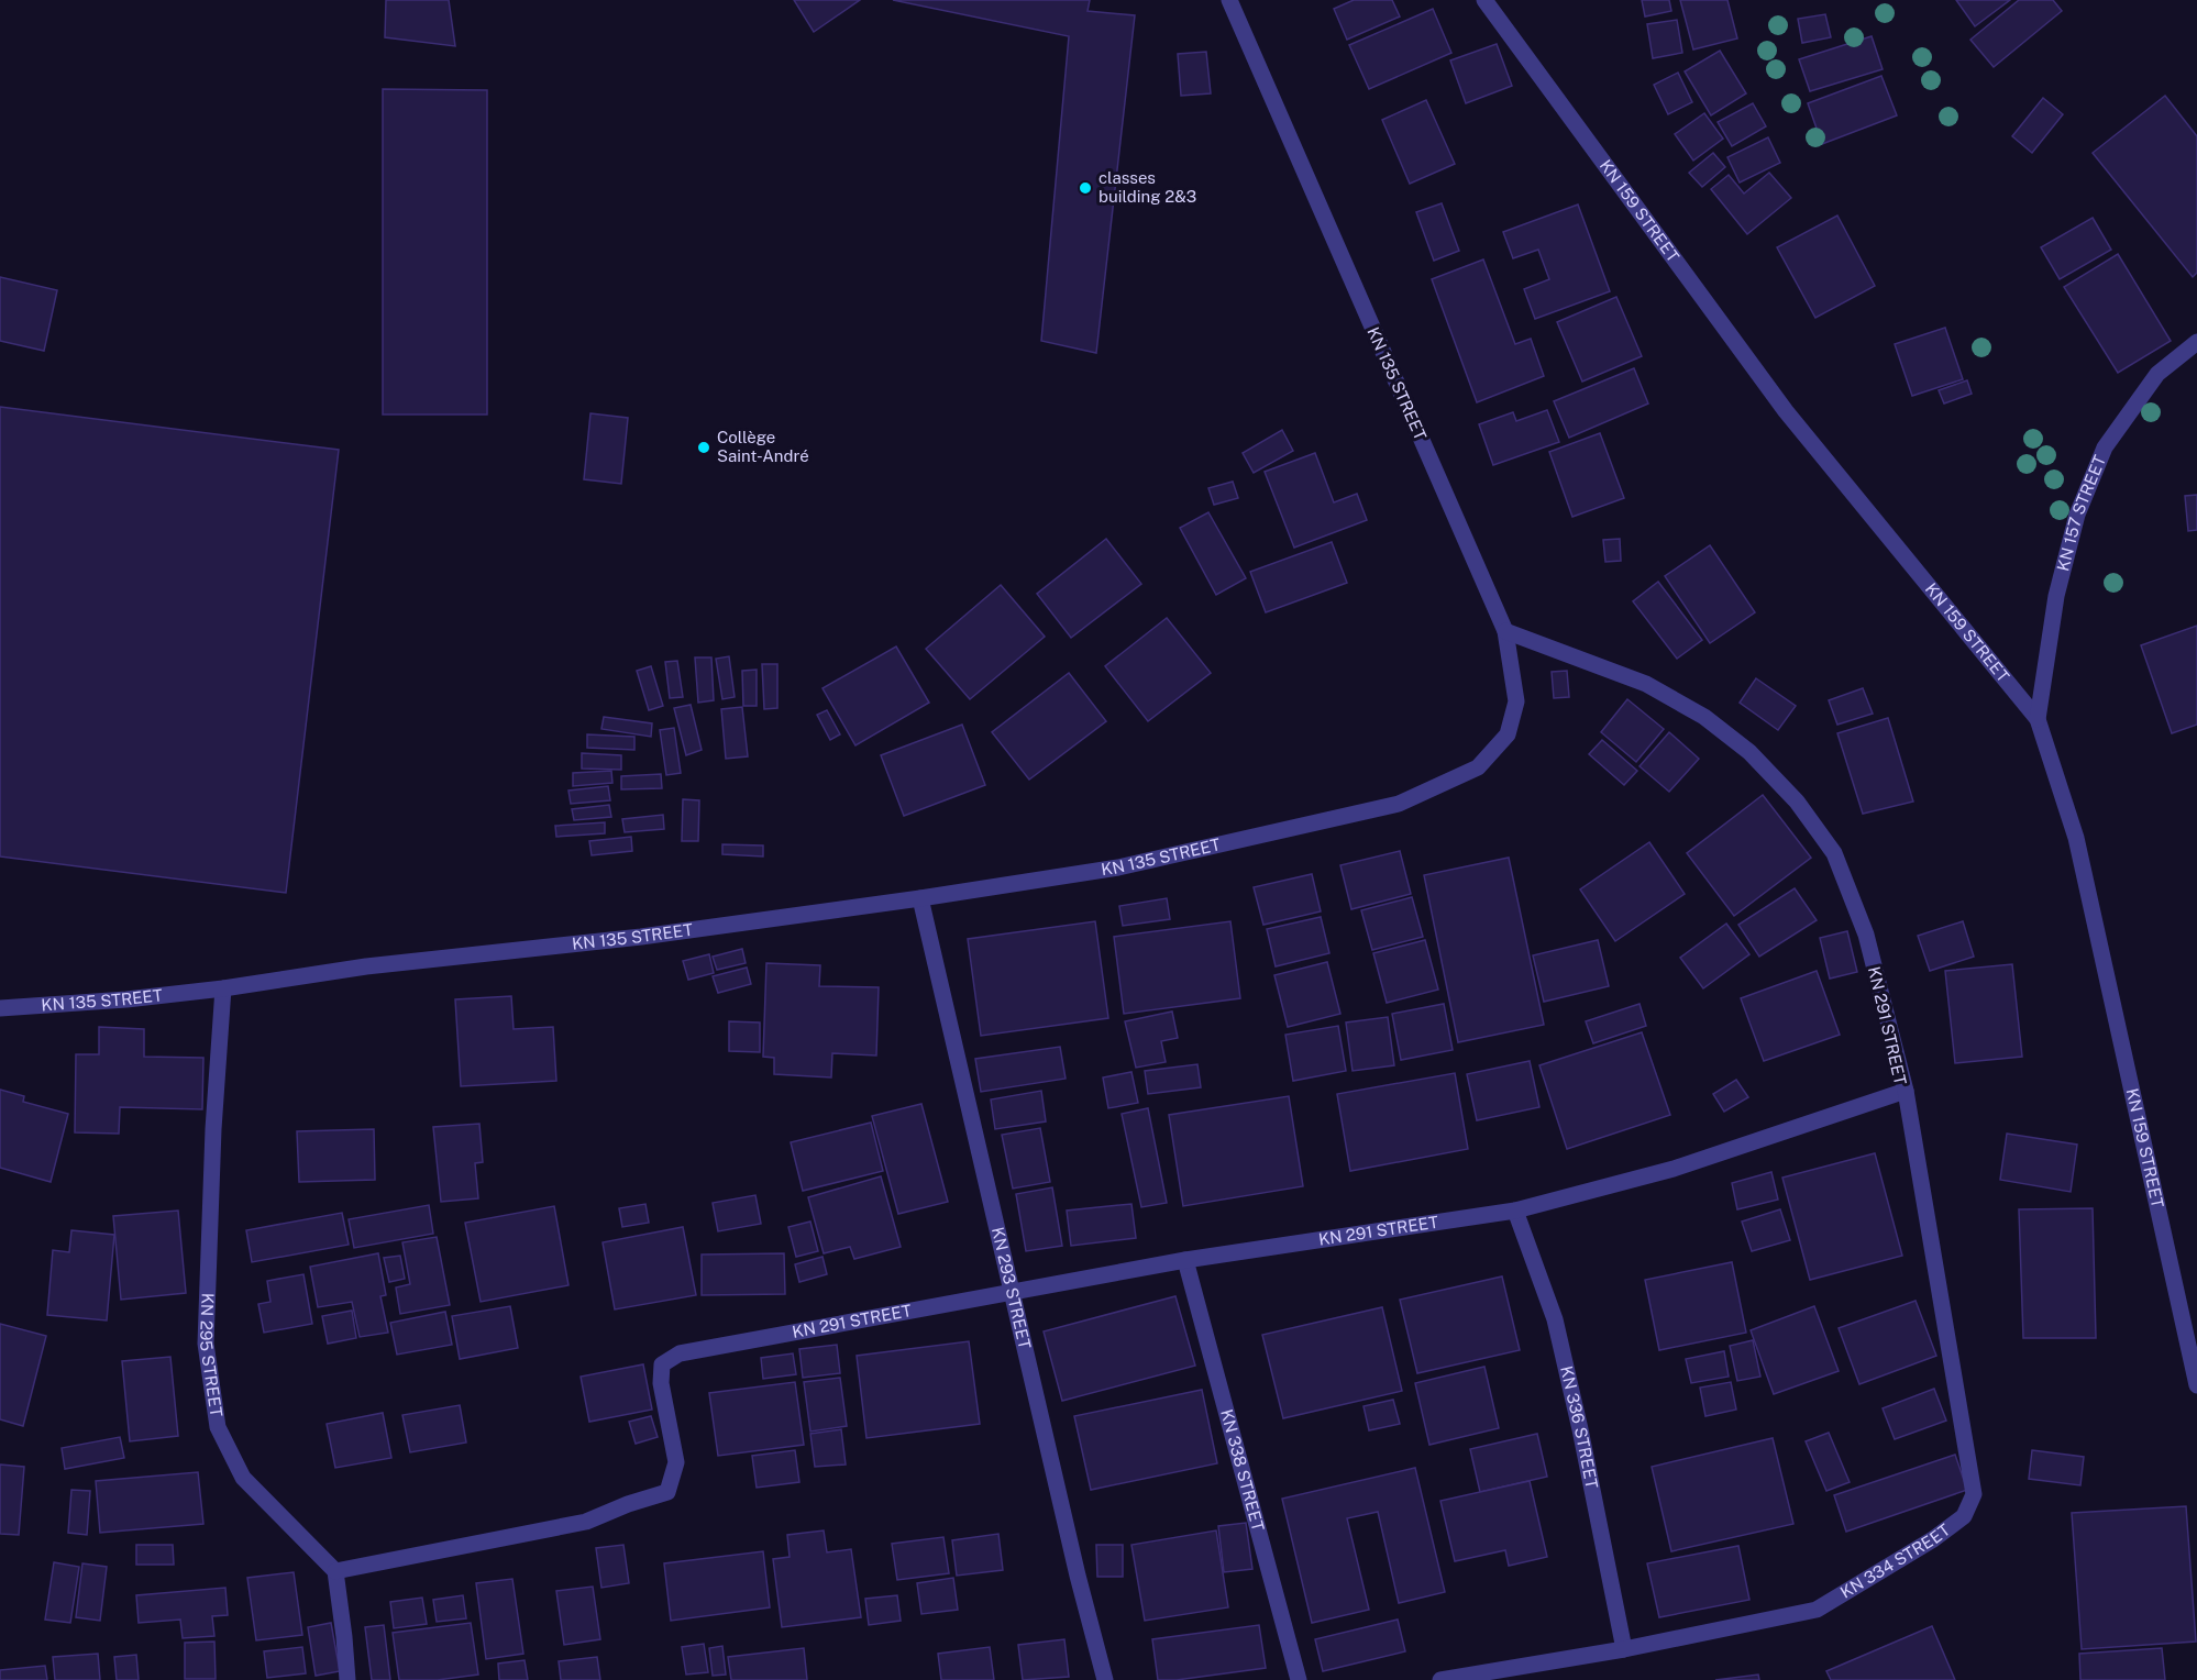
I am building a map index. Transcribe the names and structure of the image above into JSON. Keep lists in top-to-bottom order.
{
  "streets": {
    "street": [
      "KN 159 STREET",
      "KN 135 STREET",
      "KN 157 STREET",
      "KN 291 STREET",
      "KN 293 STREET",
      "KN 295 STREET",
      "KN 336 STREET",
      "KN 338 STREET",
      "KN 334 STREET"
    ]
  },
  "crossings": [
    ["KN 159 STREET", "KN 157 STREET"],
    ["KN 135 STREET", "KN 291 STREET"],
    ["KN 135 STREET", "KN 293 STREET"],
    ["KN 135 STREET", "KN 295 STREET"],
    ["KN 291 STREET", "KN 293 STREET"],
    ["KN 291 STREET", "KN 295 STREET"],
    ["KN 291 STREET", "KN 336 STREET"],
    ["KN 291 STREET", "KN 338 STREET"],
    ["KN 291 STREET", "KN 334 STREET"],
    ["KN 336 STREET", "KN 334 STREET"]
  ],
  "places": ["classes building 2&3", "Collège Saint-André"]
}
